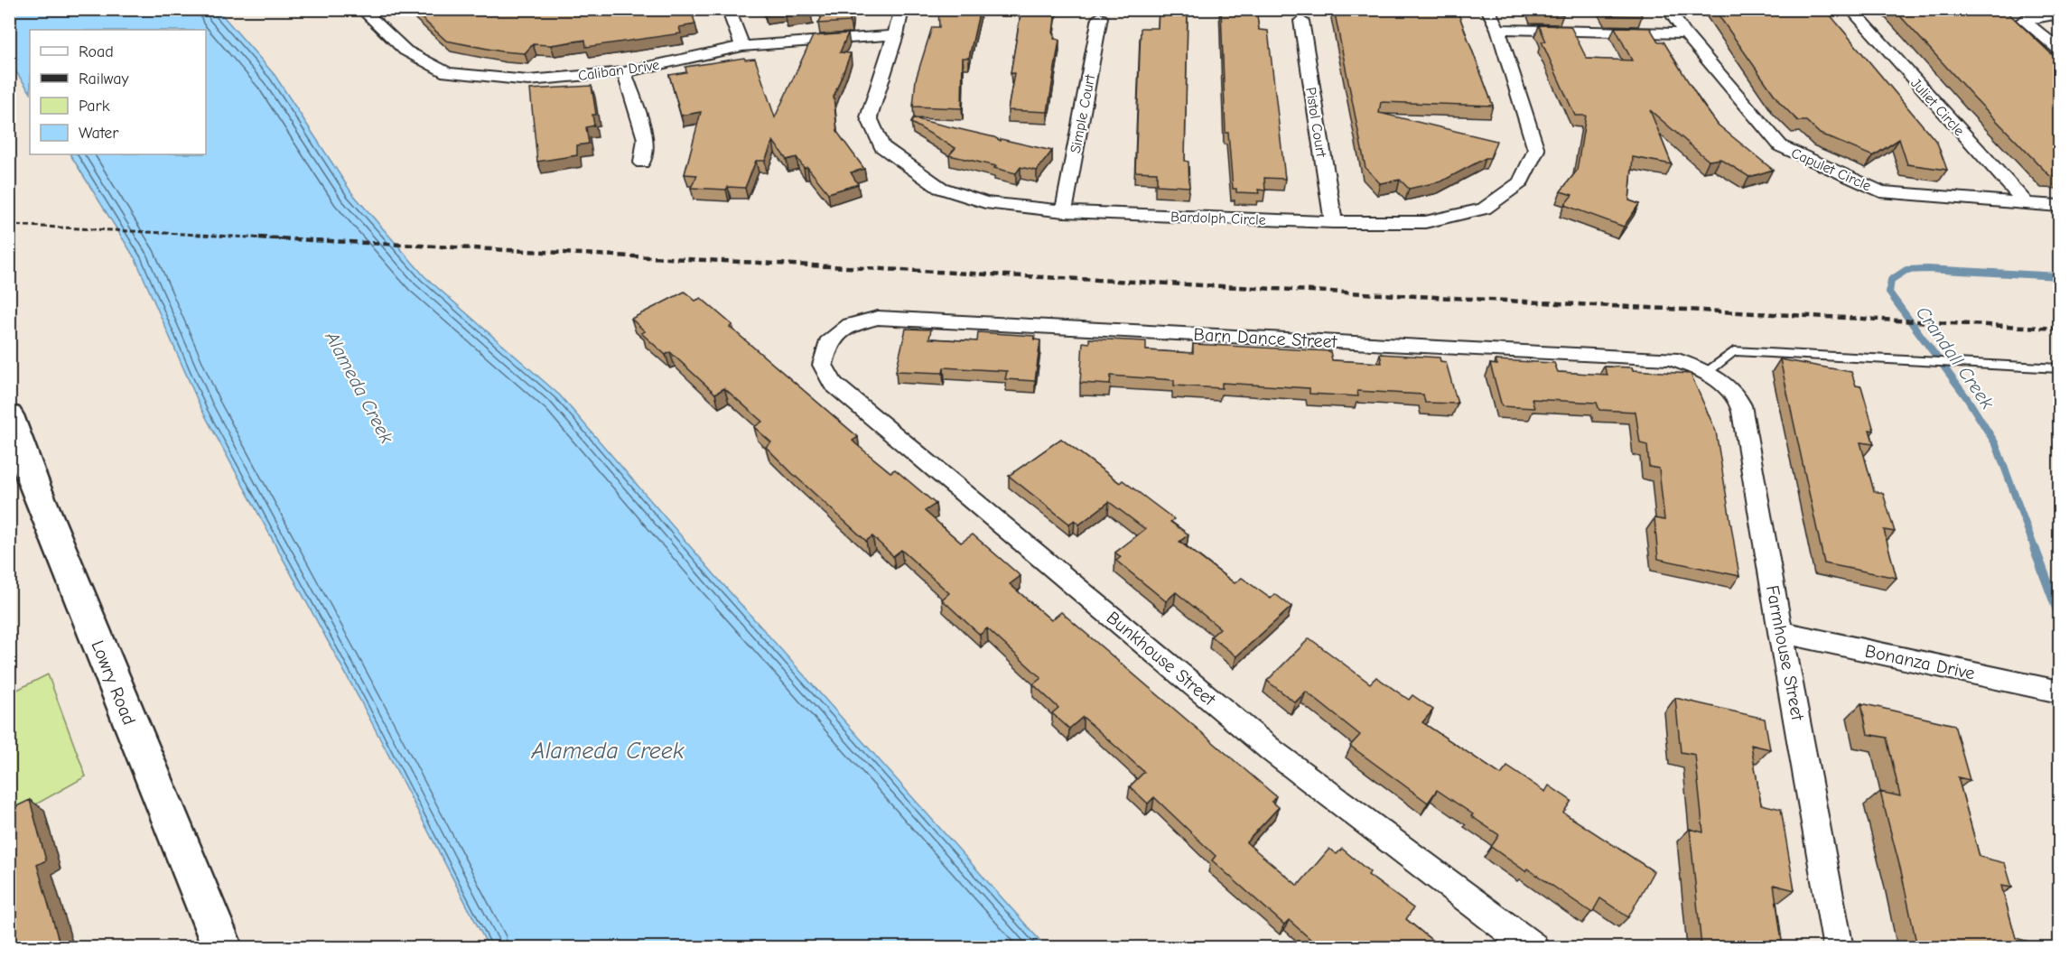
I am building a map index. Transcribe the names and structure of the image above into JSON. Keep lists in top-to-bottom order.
{
  "streets": {
    "street": [
      "Caliban Drive",
      "Juliet Circle",
      "Simple Court",
      "Pistol Court",
      "Capulet Circle",
      "Bardolph Circle",
      "Barn Dance Street",
      "Farmhouse Street",
      "Bunkhouse Street",
      "Bonanza Drive",
      "Lowry Road"
    ]
  },
  "crossings": [
    ["Caliban Drive", "Bardolph Circle"],
    ["Juliet Circle", "Capulet Circle"],
    ["Simple Court", "Bardolph Circle"],
    ["Pistol Court", "Bardolph Circle"],
    ["Barn Dance Street", "Farmhouse Street"],
    ["Barn Dance Street", "Bunkhouse Street"],
    ["Farmhouse Street", "Bonanza Drive"]
  ],
  "water": ["Crandall Creek", "Alameda Creek"],
  "legend": [
    "Road",
    "Railway",
    "Park",
    "Water"
  ]
}
